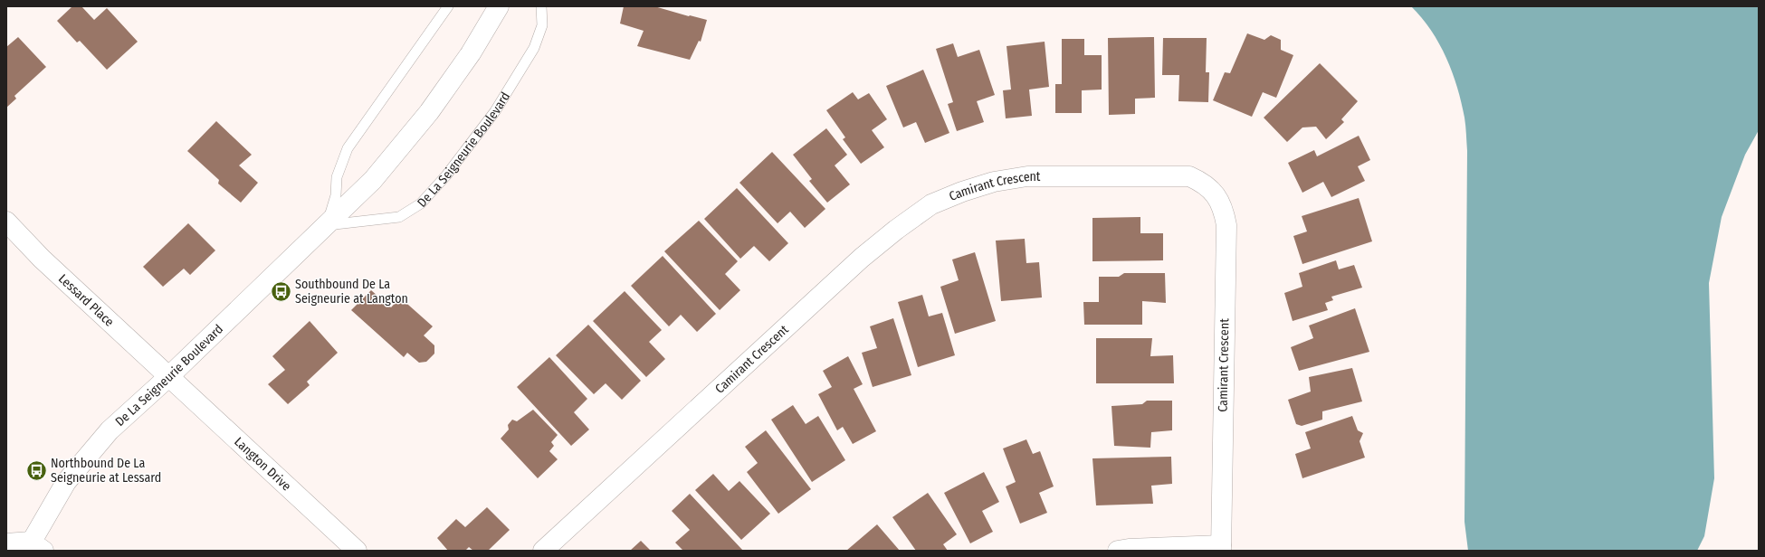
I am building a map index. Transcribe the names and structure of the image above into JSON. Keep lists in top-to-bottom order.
{
  "streets": {
    "street": [
      "De La Seigneurie Boulevard",
      "Camirant Crescent",
      "Lessard Place",
      "Langton Drive"
    ]
  },
  "crossings": [
    ["De La Seigneurie Boulevard", "Lessard Place"],
    ["De La Seigneurie Boulevard", "Langton Drive"],
    ["Lessard Place", "Langton Drive"]
  ],
  "places": {
    "bus stop": ["Southbound De La Seigneurie at Langton", "Northbound De La Seigneurie at Lessard"]
  }
}
